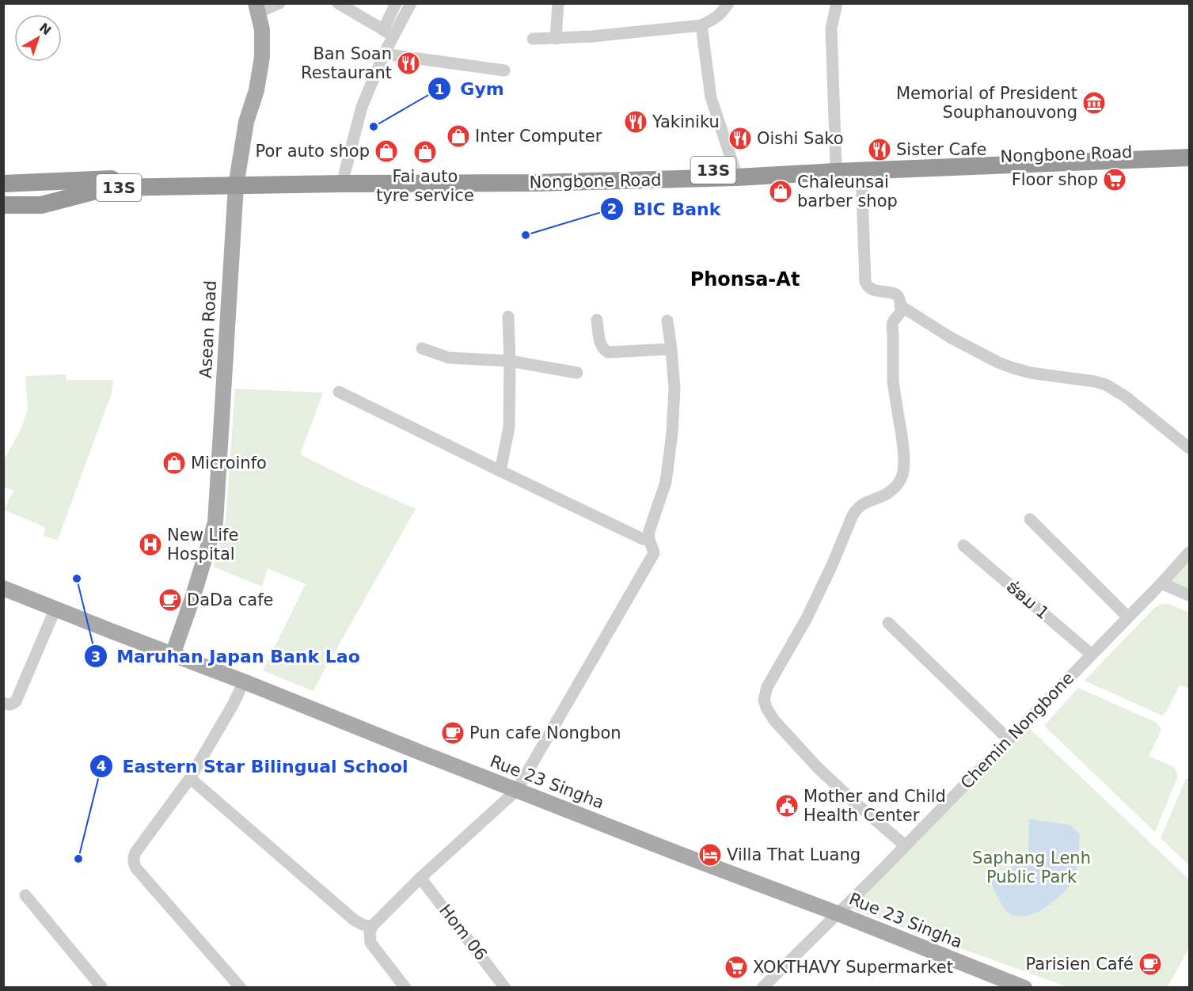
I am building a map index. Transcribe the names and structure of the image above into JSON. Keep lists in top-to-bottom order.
{
  "streets": {
    "highway": ["Nongbone Road", "13S"],
    "main road": ["Asean Road", "Rue 23 Singha"],
    "street": ["ຮ່ອມ 1", "Chemin Nongbone", "Hom 06"]
  },
  "crossings": [
    ["Nongbone Road", "Asean Road"],
    ["Asean Road", "Rue 23 Singha"],
    ["ຮ່ອມ 1", "Chemin Nongbone"],
    ["Chemin Nongbone", "Rue 23 Singha"]
  ],
  "districts": ["Phonsa-At"],
  "parks": ["Saphang Lenh Public Park"],
  "places": {
    "restaurant": [
      "Ban Soan Restaurant",
      "Yakiniku",
      "Oishi Sako",
      "Sister Cafe"
    ],
    "museum": ["Memorial of President Souphanouvong"],
    "other": [
      "Gym",
      "BIC Bank",
      "Maruhan Japan Bank Lao",
      "Eastern Star Bilingual School"
    ],
    "shop": [
      "Inter Computer",
      "Por auto shop",
      "Fai auto tyre service",
      "Chaleunsai barber shop",
      "Microinfo"
    ],
    "supermarket": ["Floor shop", "XOKTHAVY Supermarket"],
    "hospital": ["New Life Hospital"],
    "cafe": ["DaDa cafe", "Pun cafe Nongbon", "Parisien Café"],
    "public building": ["Mother and Child Health Center"],
    "hotel": ["Villa That Luang"]
  },
  "north": "top right"
}
